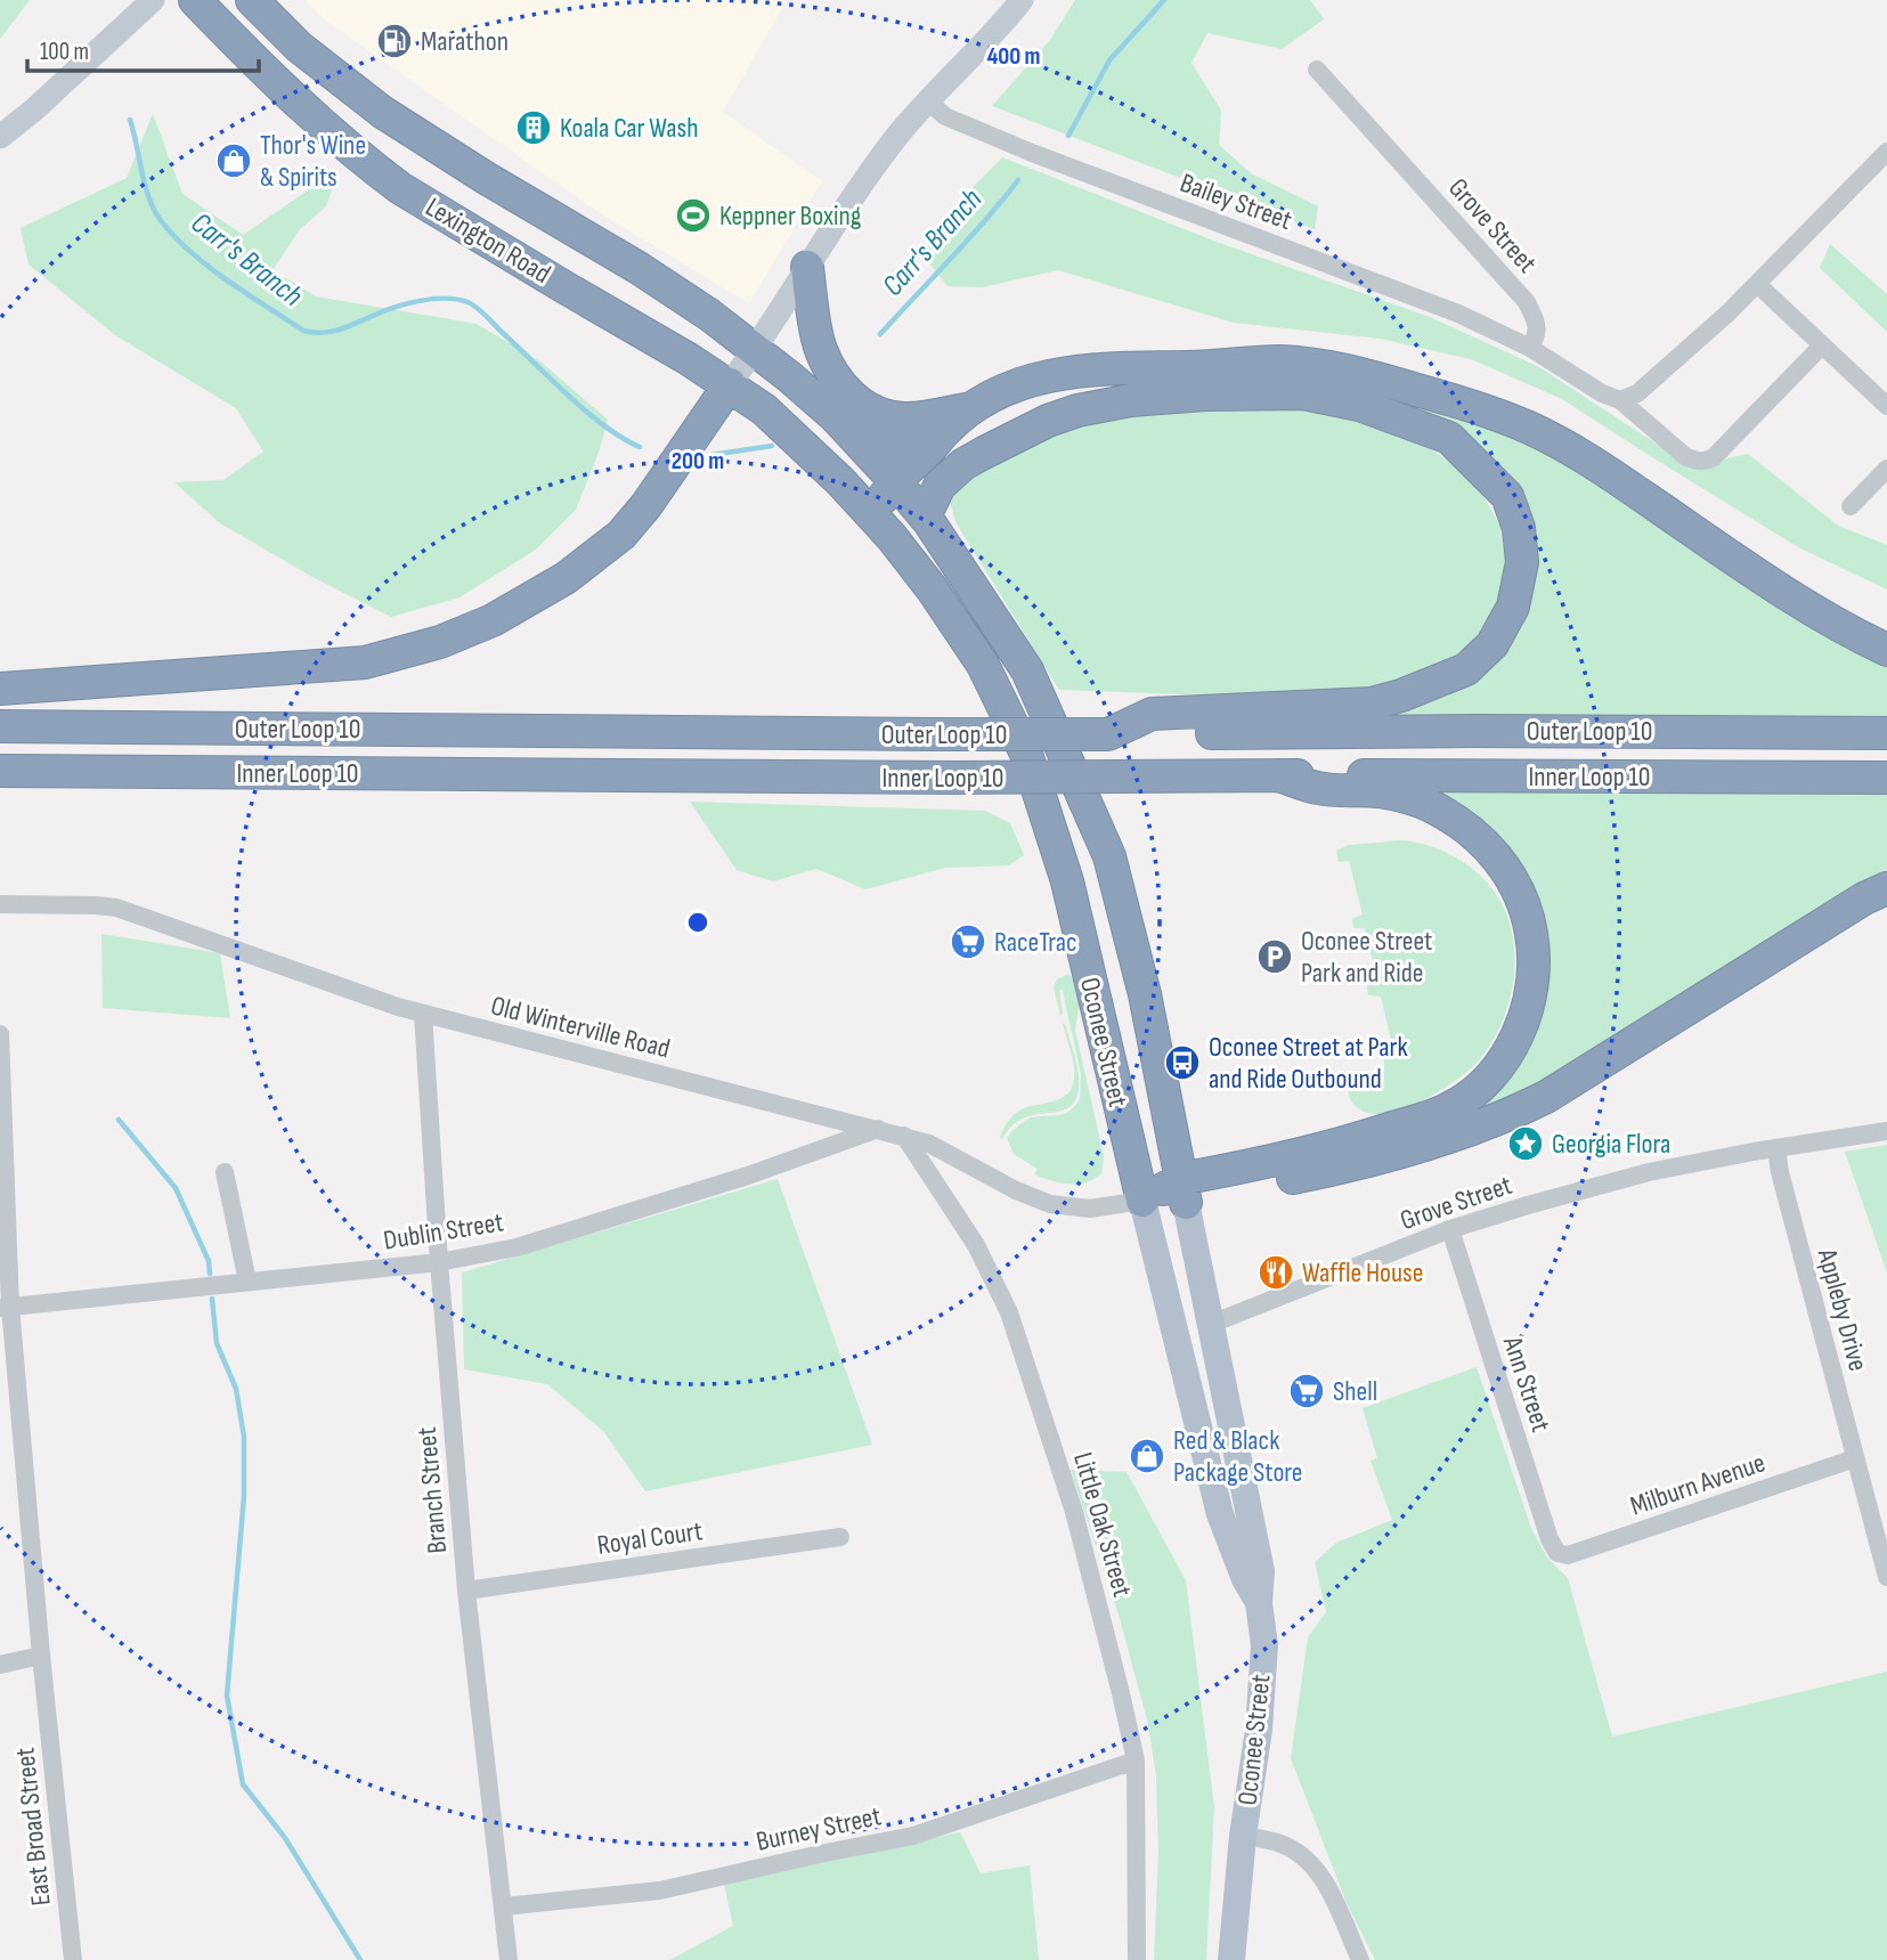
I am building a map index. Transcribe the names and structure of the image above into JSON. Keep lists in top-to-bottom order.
{
  "streets": {
    "highway": [
      "Lexington Road",
      "Outer Loop 10",
      "Inner Loop 10",
      "Oconee Street"
    ],
    "street": [
      "Bailey Street",
      "Grove Street",
      "Old Winterville Road",
      "Dublin Street",
      "Appleby Drive",
      "Ann Street",
      "Milburn Avenue",
      "Branch Street",
      "Little Oak Street",
      "Royal Court",
      "East Broad Street",
      "Burney Street"
    ]
  },
  "crossings": [
    ["Bailey Street", "Grove Street"],
    ["Grove Street", "Oconee Street"],
    ["Grove Street", "Appleby Drive"],
    ["Grove Street", "Ann Street"],
    ["Lexington Road", "Oconee Street"],
    ["Old Winterville Road", "Oconee Street"],
    ["Old Winterville Road", "Dublin Street"],
    ["Old Winterville Road", "Branch Street"],
    ["Old Winterville Road", "Little Oak Street"],
    ["Dublin Street", "Branch Street"],
    ["Dublin Street", "East Broad Street"],
    ["Appleby Drive", "Milburn Avenue"],
    ["Ann Street", "Milburn Avenue"],
    ["Branch Street", "Royal Court"],
    ["Branch Street", "Burney Street"],
    ["Little Oak Street", "Burney Street"]
  ],
  "water": ["Carr's Branch"],
  "places": {
    "fuel station": ["Marathon"],
    "building": ["Koala Car Wash"],
    "shop": ["Thor's Wine & Spirits", "Red & Black Package Store"],
    "sports": ["Keppner Boxing"],
    "supermarket": ["RaceTrac", "Shell"],
    "parking": ["Oconee Street Park and Ride"],
    "bus stop": ["Oconee Street at Park and Ride Outbound"],
    "place": ["Georgia Flora"],
    "restaurant": ["Waffle House"]
  },
  "scale_bar": "100 m",
  "rings": ["400 m", "200 m"]
}
